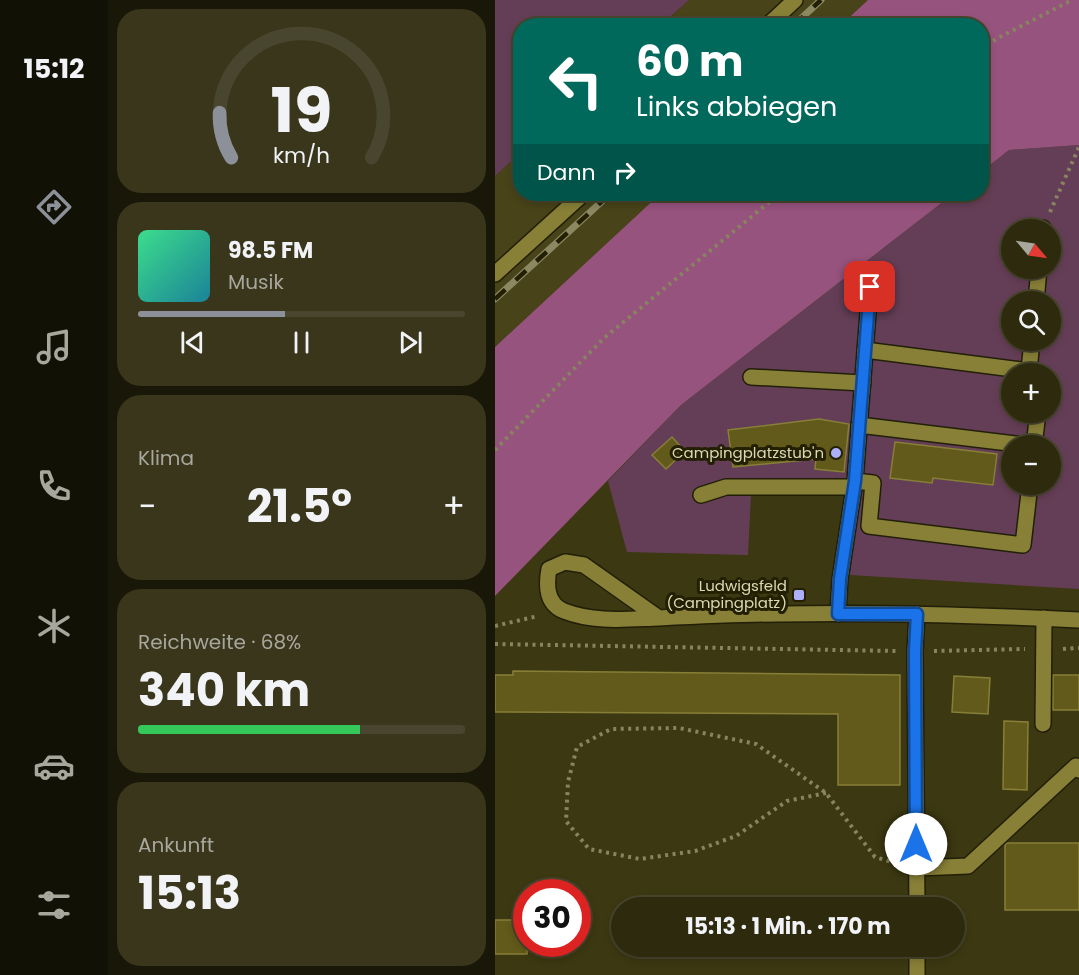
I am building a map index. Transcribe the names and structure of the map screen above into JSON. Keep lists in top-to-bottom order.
{
  "places": {
    "other": ["Campingplatzstub'n"],
    "transit": ["Ludwigsfeld (Campingplatz)"]
  },
  "north": "bottom right",
  "page": {
    "tabs": "15:12",
    "turn": ["60 m", "Links abbiegen"],
    "then": "Dann",
    "map_buttons": ["+", "−"],
    "song": ["98.5 FM", "Musik"],
    "tile": [
      "Klima",
      ["Reichweite · 68%", "340 km"],
      ["Ankunft", "15:13"]
    ],
    "heat": ["−", "21.5°", "+"],
    "limit": "30",
    "trip": "15:13 · 1 Min. · 170 m",
    "gauge": ["19", "km/h"]
  }
}
